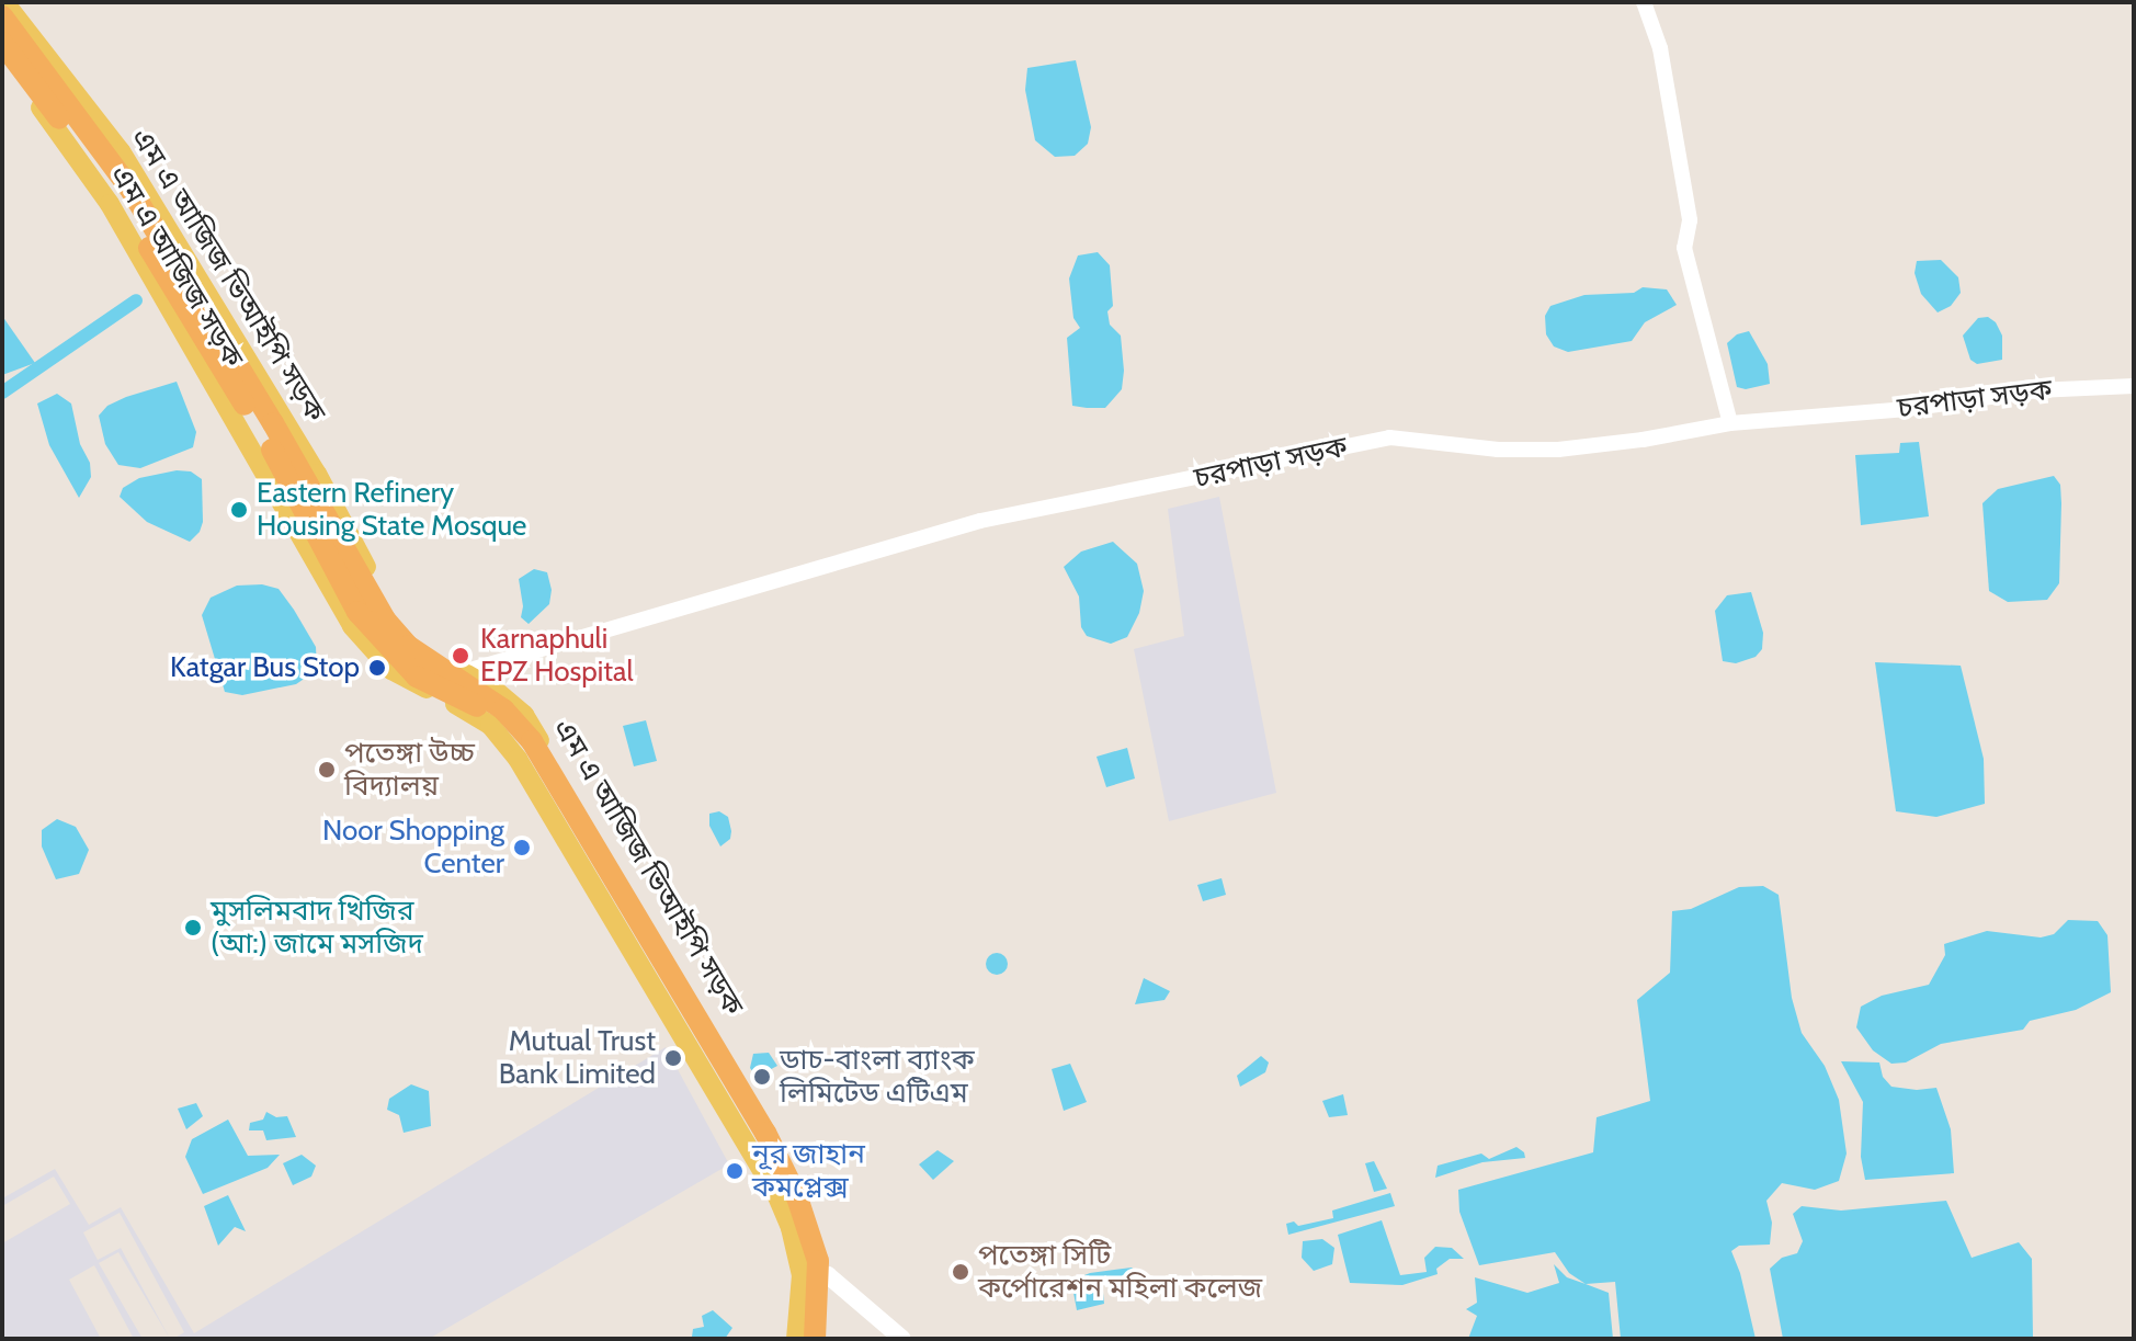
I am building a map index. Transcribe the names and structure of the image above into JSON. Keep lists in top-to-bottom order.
{
  "streets": {
    "main road": ["এম এ আজিজ সড়ক", "এম এ আজিজ ভিআইপি সড়ক"],
    "street": ["চরপাড়া সড়ক"]
  },
  "crossings": [
    ["এম এ আজিজ সড়ক", "এম এ আজিজ ভিআইপি সড়ক"],
    ["এম এ আজিজ ভিআইপি সড়ক", "চরপাড়া সড়ক"]
  ],
  "places": [
    "Eastern Refinery Housing State Mosque",
    "Karnaphuli EPZ Hospital",
    "Katgar Bus Stop",
    "পতেঙ্গা উচ্চ বিদ্যালয়",
    "Noor Shopping Center",
    "মুসলিমবাদ খিজির (আ:) জামে মসজিদ",
    "Mutual Trust Bank Limited",
    "ডাচ-বাংলা ব্যাংক লিমিটেড এটিএম",
    "নূর জাহান কমপ্লেক্স",
    "পতেঙ্গা সিটি কর্পোরেশন মহিলা কলেজ"
  ]
}
